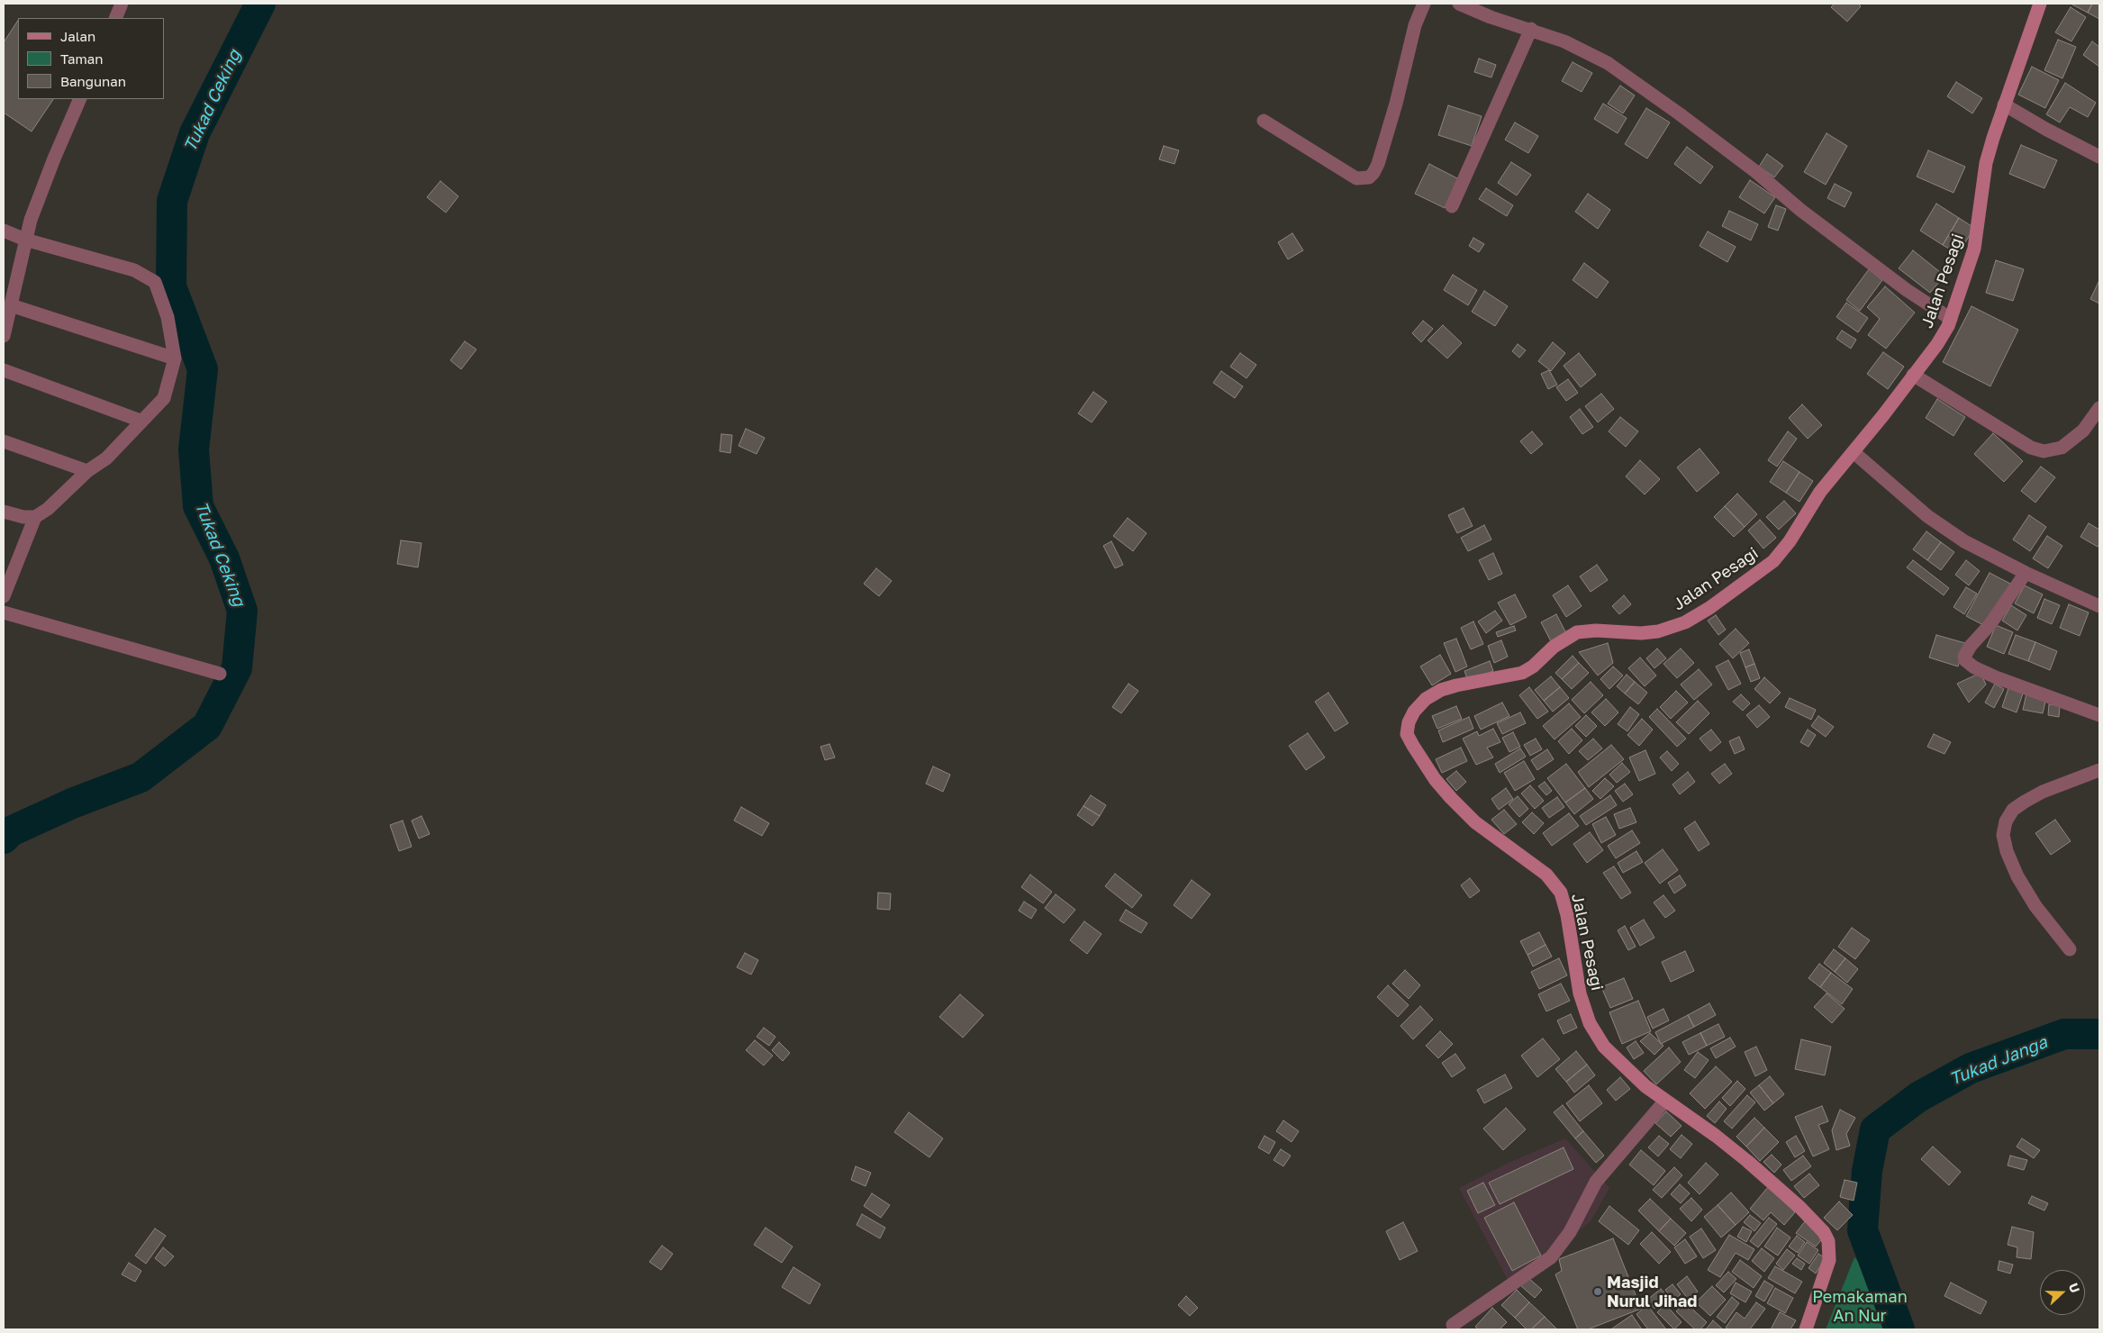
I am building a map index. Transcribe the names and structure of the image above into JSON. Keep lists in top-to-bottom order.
{
  "streets": {
    "street": ["Jalan Pesagi"]
  },
  "water": ["Tukad Ceking", "Tukad Janga"],
  "parks": ["Pemakaman An Nur"],
  "places": ["Masjid Nurul Jihad"],
  "legend": ["Jalan", "Taman", "Bangunan"],
  "north": "right"
}
